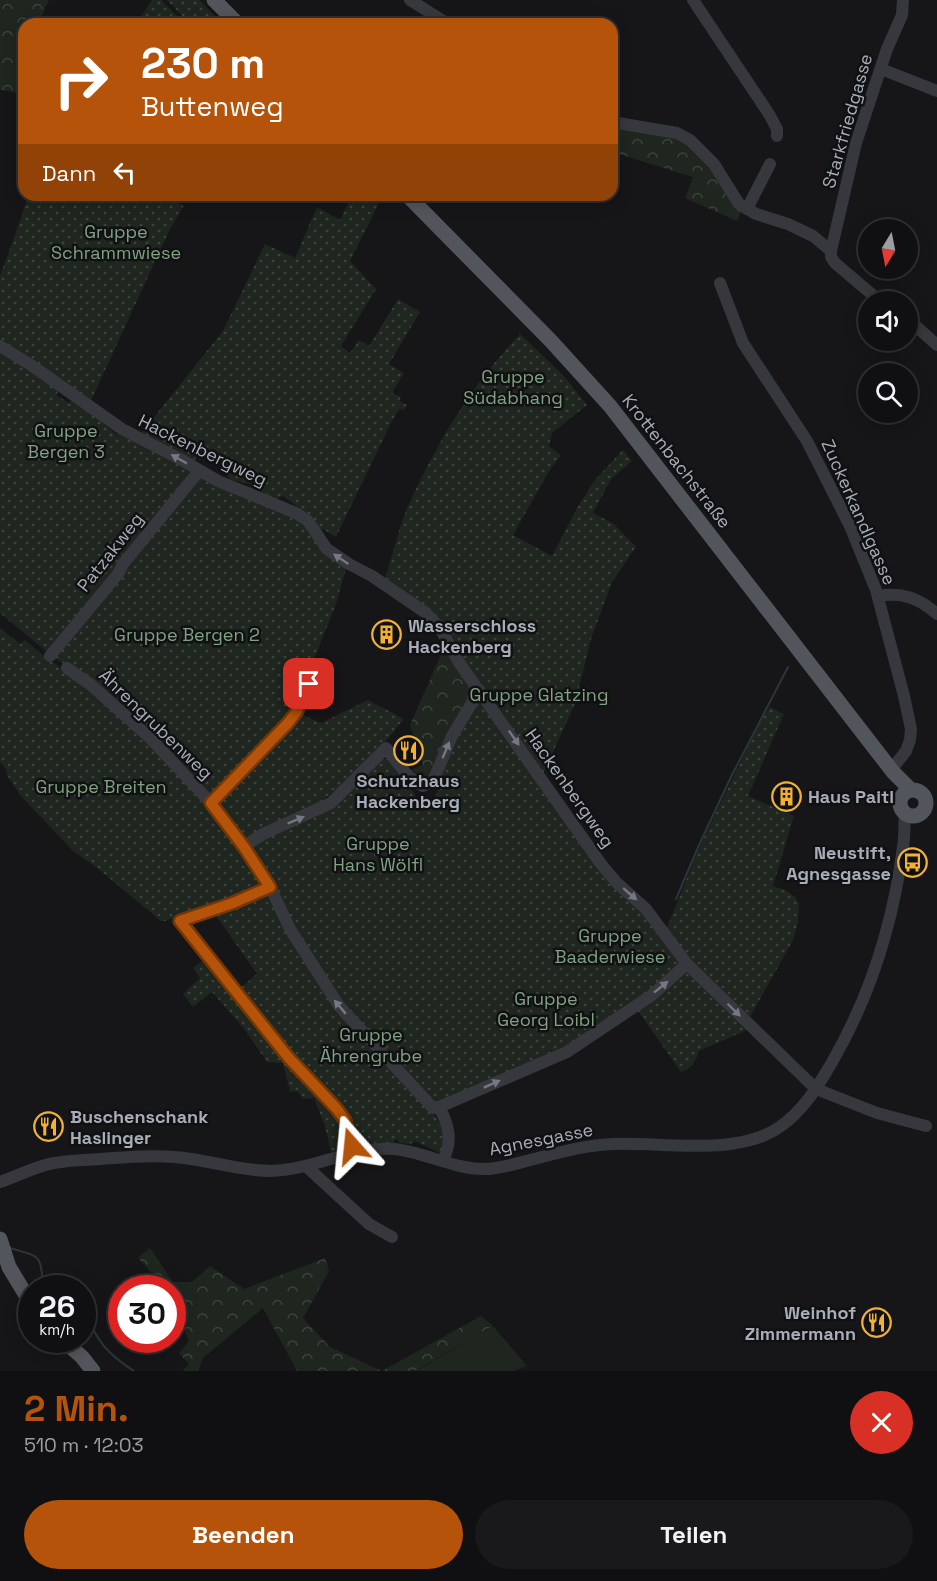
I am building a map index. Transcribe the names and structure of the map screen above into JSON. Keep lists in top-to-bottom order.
{
  "streets": {
    "main road": ["Krottenbachstraße"],
    "street": [
      "Starkfriedgasse",
      "Hackenbergweg",
      "Zuckerkandlgasse",
      "Patzakweg",
      "Ährengrubenweg",
      "Agnesgasse"
    ]
  },
  "crossings": [
    ["Hackenbergweg", "Patzakweg"],
    ["Hackenbergweg", "Agnesgasse"],
    ["Krottenbachstraße", "Zuckerkandlgasse"],
    ["Krottenbachstraße", "Agnesgasse"]
  ],
  "one_way": ["Ährengrubenweg"],
  "parks": [
    "Gruppe Schrammwiese",
    "Gruppe Südabhang",
    "Gruppe Bergen 3",
    "Gruppe Bergen 2",
    "Gruppe Glatzing",
    "Gruppe Breiten",
    "Gruppe Hans Wölfl",
    "Gruppe Baaderwiese",
    "Gruppe Georg Loibl",
    "Gruppe Ährengrube"
  ],
  "places": {
    "building": ["Wasserschloss Hackenberg", "Haus Paitl"],
    "restaurant": ["Schutzhaus Hackenberg", "Buschenschank Haslinger", "Weinhof Zimmermann"],
    "bus stop": ["Neustift, Agnesgasse"]
  },
  "north": "bottom",
  "page": {
    "turn": ["230 m", "Buttenweg"],
    "then": "Dann",
    "speed": "26 km/h",
    "limit": "30",
    "heading": ["2 Min.", "510 m · 12:03"],
    "buttons": ["Beenden", "Teilen"]
  }
}
